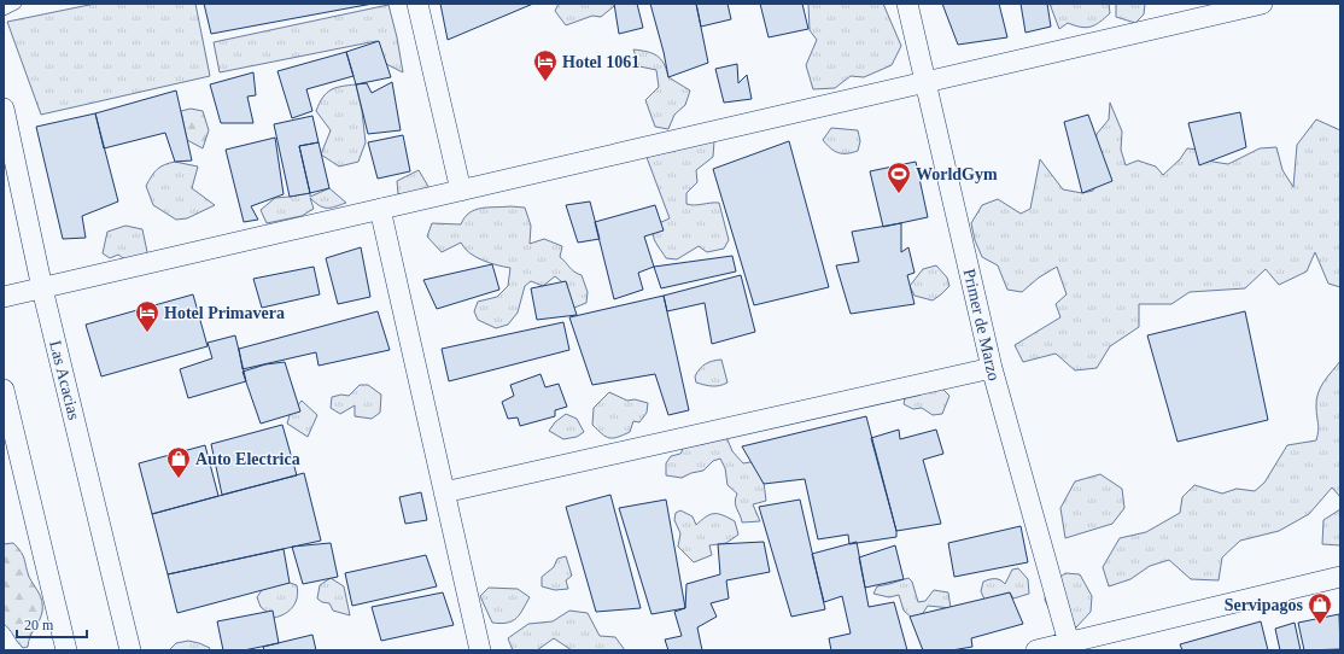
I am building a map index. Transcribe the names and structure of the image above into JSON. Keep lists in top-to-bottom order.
{
  "streets": {
    "street": ["Primer de Marzo", "Las Acacias"]
  },
  "places": {
    "hotel": ["Hotel 1061", "Hotel Primavera"],
    "sports": ["WorldGym"],
    "shop": ["Auto Electrica", "Servipagos"]
  },
  "scale_bar": "20 m"
}
